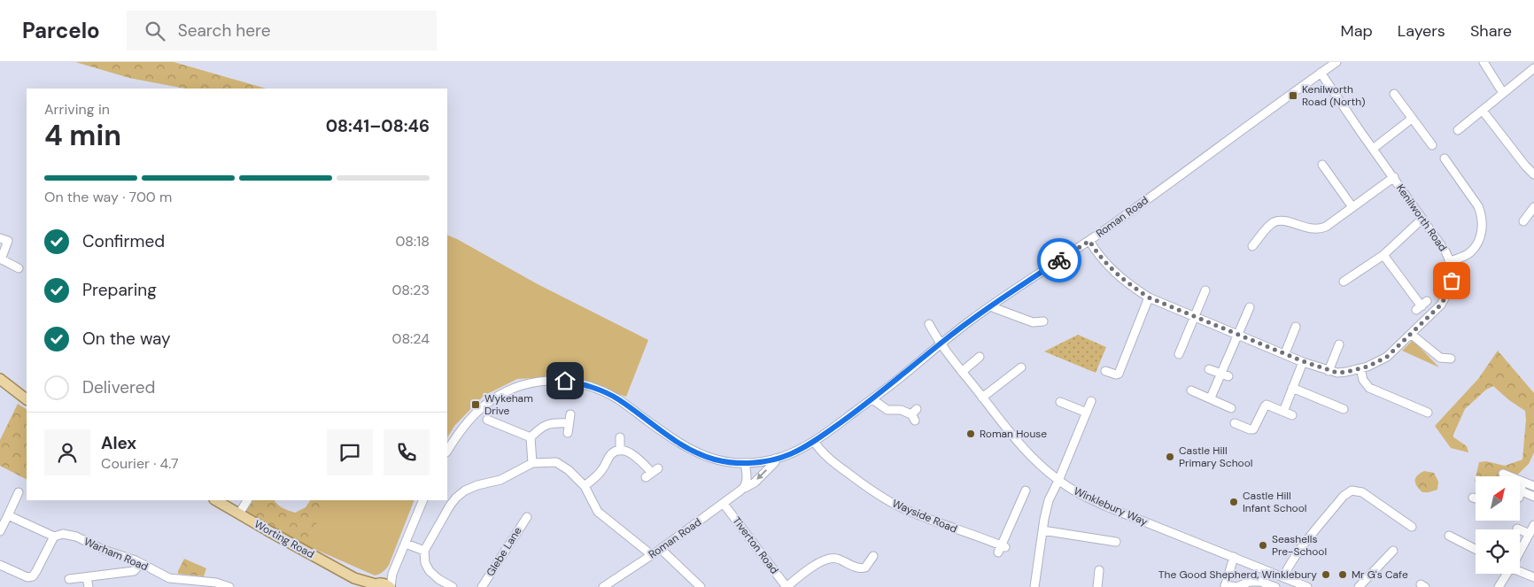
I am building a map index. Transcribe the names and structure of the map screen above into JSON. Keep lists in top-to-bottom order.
{
  "streets": {
    "main road": ["Worting Road"],
    "street": [
      "Roman Road",
      "Kenilworth Road",
      "Winklebury Way",
      "Wayside Road",
      "Tiverton Road",
      "Glebe Lane",
      "Warham Road"
    ]
  },
  "crossings": [
    ["Roman Road", "Kenilworth Road"],
    ["Roman Road", "Winklebury Way"],
    ["Roman Road", "Wayside Road"],
    ["Roman Road", "Tiverton Road"]
  ],
  "places": {
    "transit": ["Kenilworth Road (North)", "Wykeham Drive"],
    "other": [
      "Roman House",
      "Castle Hill Primary School",
      "Castle Hill Infant School",
      "Seashells Pre-School",
      "The Good Shepherd, Winklebury",
      "Mr G's Cafe"
    ]
  },
  "north": "top right",
  "page": {
    "header": "Parcelo",
    "search": "Search here",
    "nav": ["Map", "Layers", "Share"],
    "heading": ["4 min", "Arriving in", "08:41–08:46"],
    "panel": ["Alex", "Courier · 4.7"],
    "bar": "On the way · 700 m",
    "list": [
      ["Confirmed", "08:18"],
      ["Preparing", "08:23"],
      ["On the way", "08:24"],
      "Delivered"
    ]
  }
}
